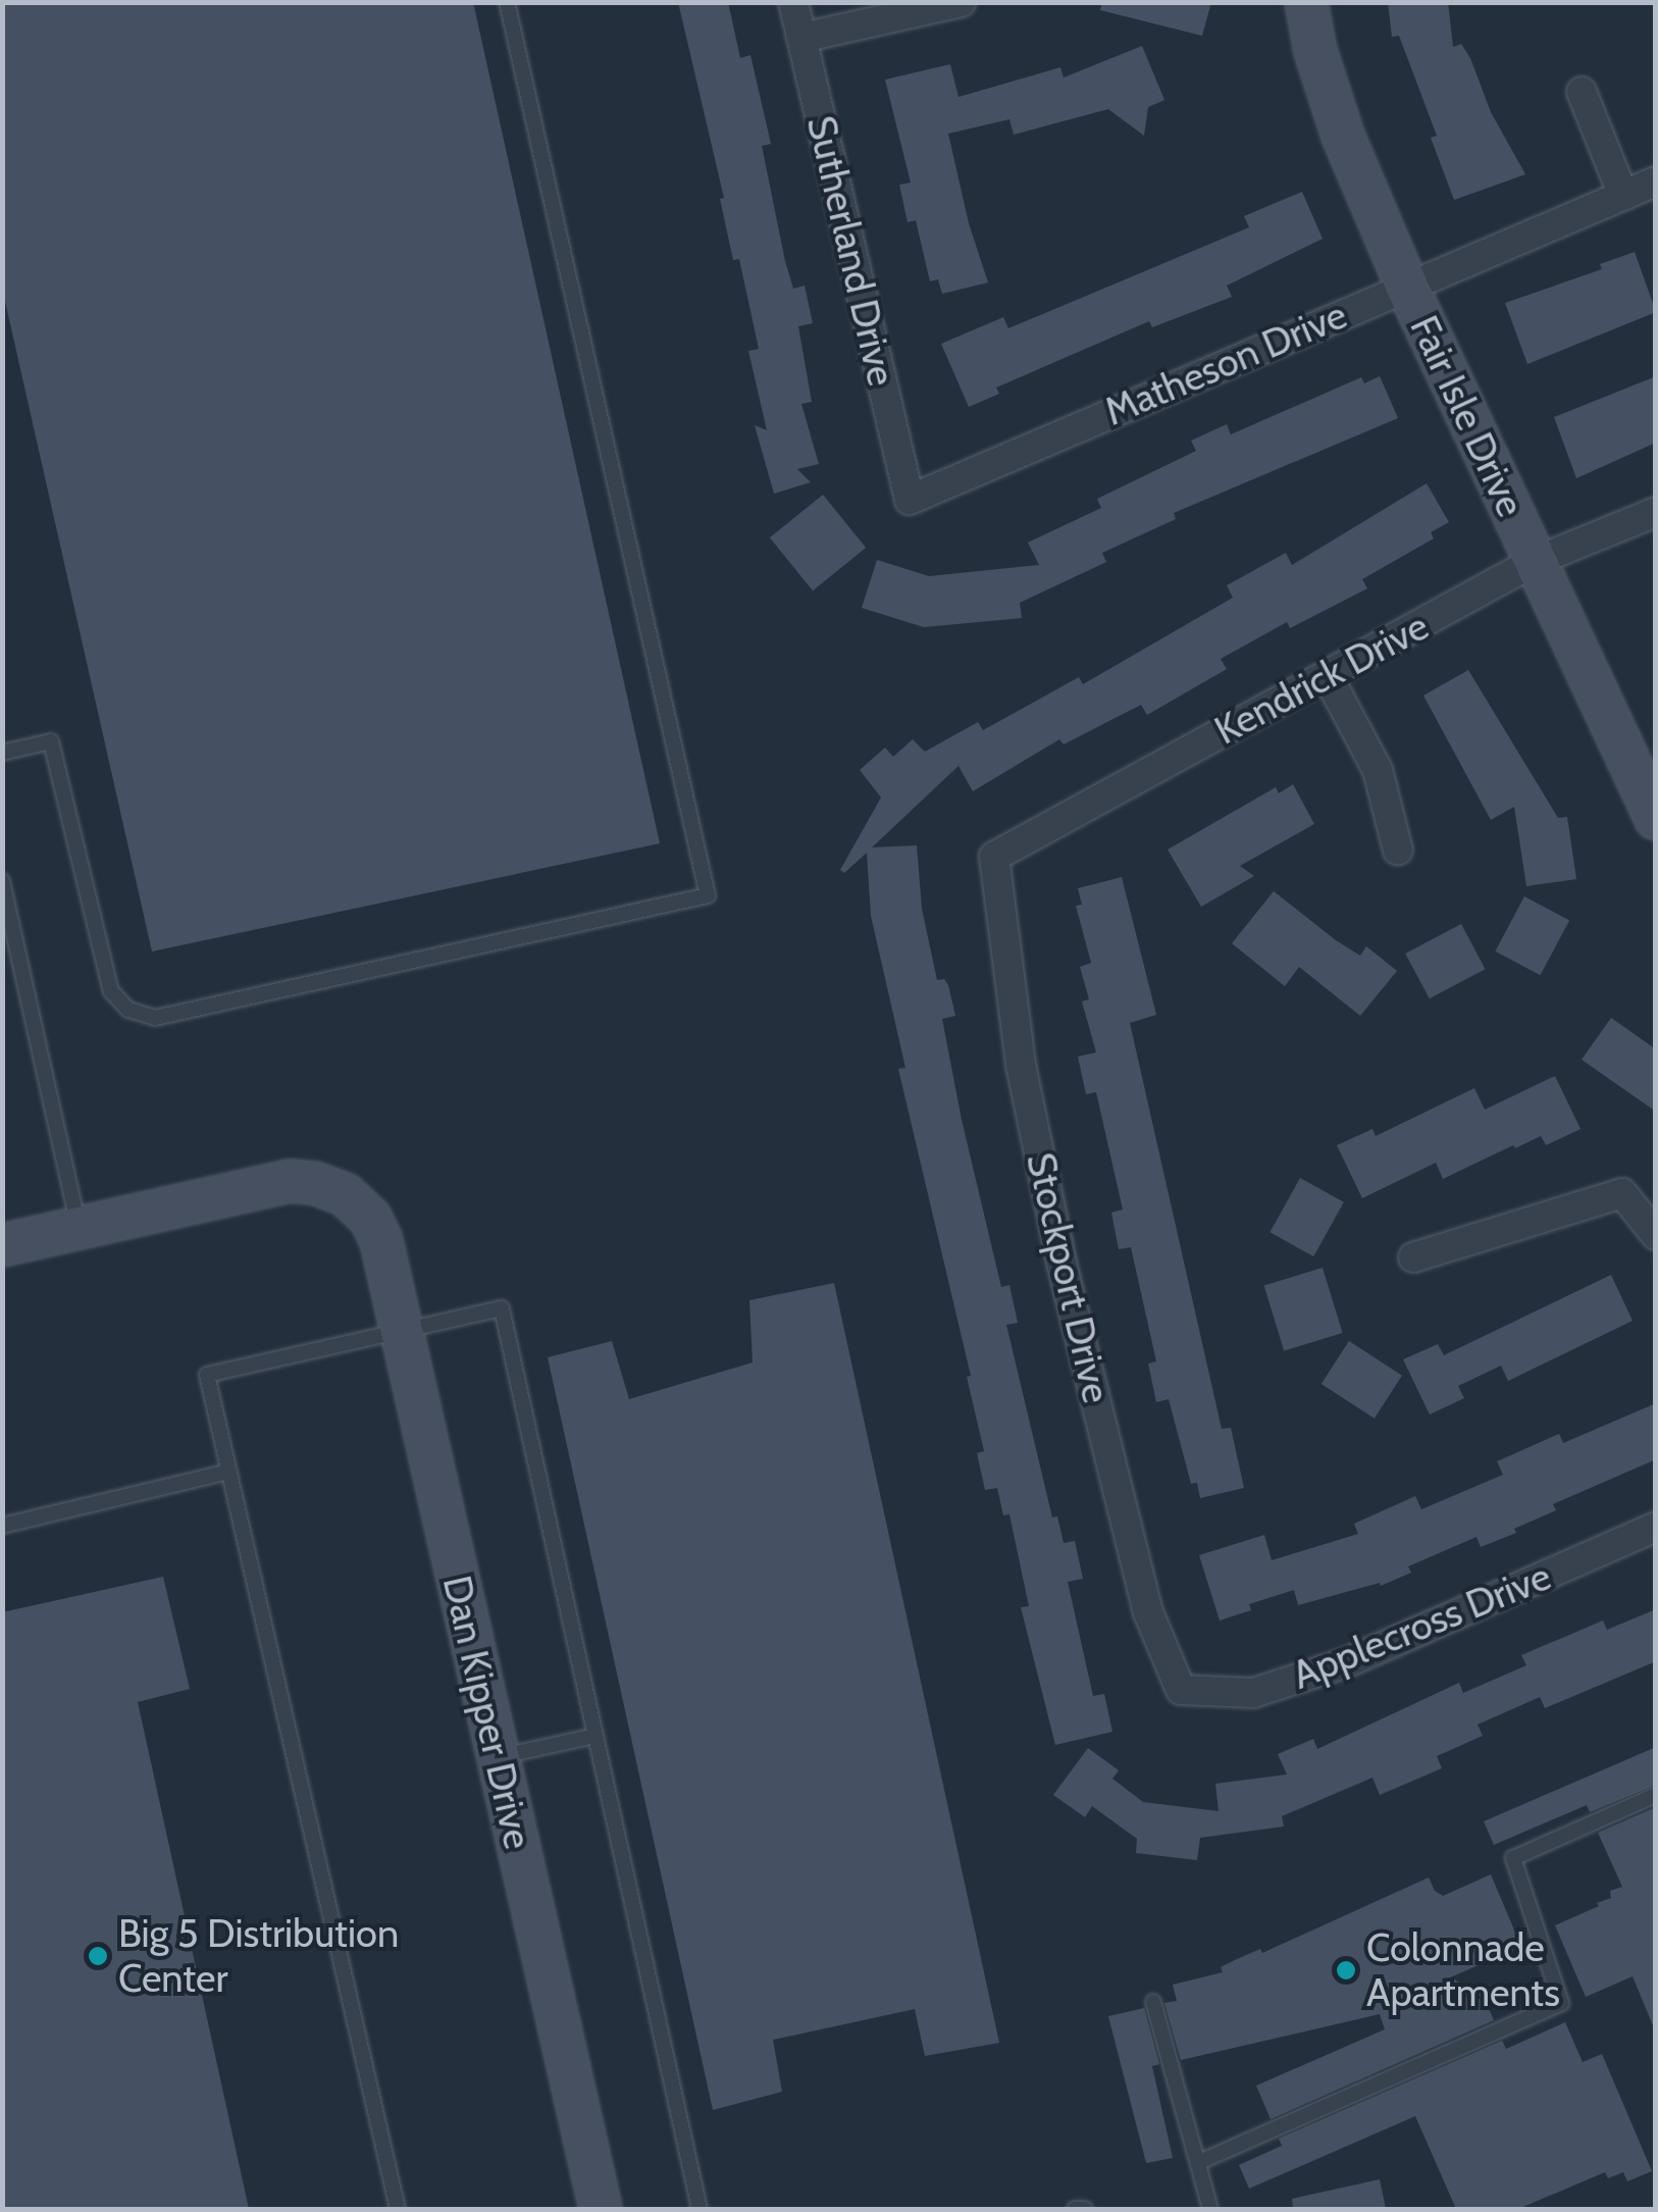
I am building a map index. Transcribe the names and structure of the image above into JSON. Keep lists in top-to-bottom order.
{
  "streets": {
    "street": [
      "Sutherland Drive",
      "Matheson Drive",
      "Fair Isle Drive",
      "Kendrick Drive",
      "Stockport Drive",
      "Applecross Drive",
      "Dan Kipper Drive"
    ]
  },
  "crossings": [
    ["Sutherland Drive", "Matheson Drive"],
    ["Matheson Drive", "Fair Isle Drive"],
    ["Fair Isle Drive", "Kendrick Drive"],
    ["Kendrick Drive", "Stockport Drive"],
    ["Stockport Drive", "Applecross Drive"]
  ],
  "places": ["Big 5 Distribution Center", "Colonnade Apartments"]
}
